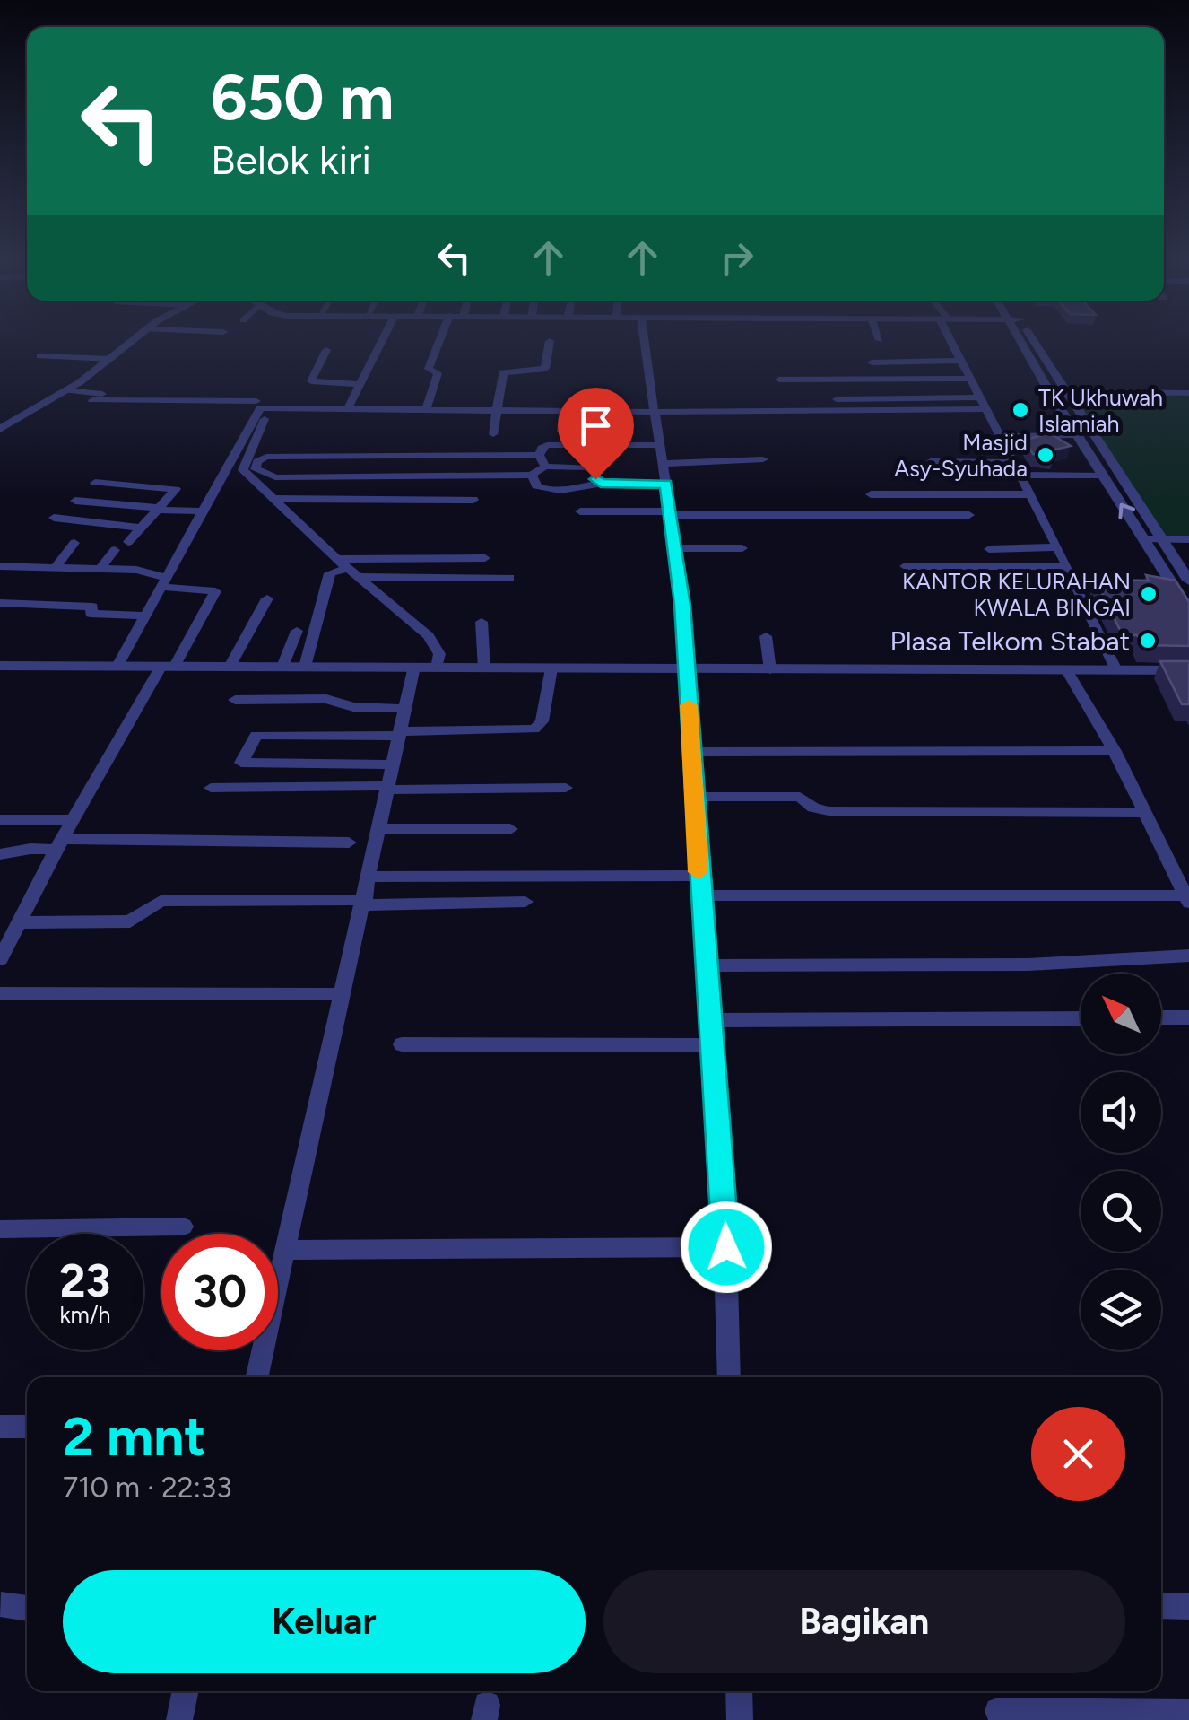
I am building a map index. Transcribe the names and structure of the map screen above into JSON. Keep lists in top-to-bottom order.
{
  "places": [
    "TK Ukhuwah Islamiah",
    "Masjid Asy-Syuhada",
    "KANTOR KELURAHAN KWALA BINGAI",
    "Plasa Telkom Stabat"
  ],
  "north": "top left",
  "page": {
    "turn": ["650 m", "Belok kiri"],
    "speed": "23 km/h",
    "limit": "30",
    "heading": ["2 mnt", "710 m · 22:33"],
    "buttons": ["Keluar", "Bagikan"]
  }
}
